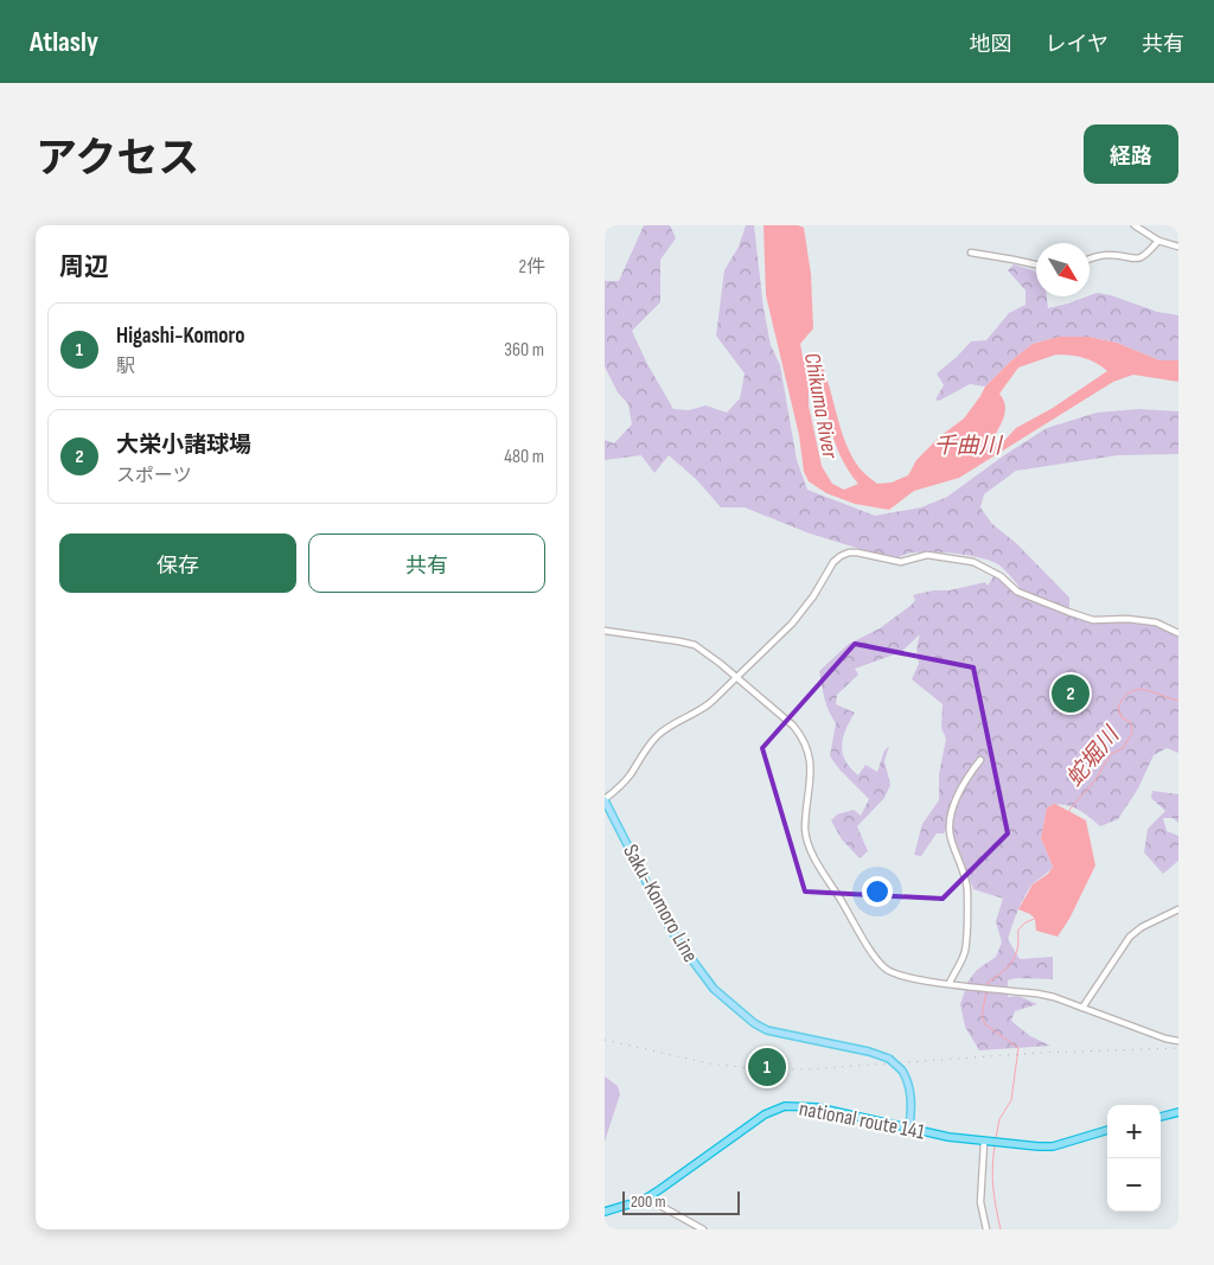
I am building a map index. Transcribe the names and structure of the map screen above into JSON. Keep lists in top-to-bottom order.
{
  "streets": {
    "highway": ["national route 141"],
    "main road": ["Saku-Komoro Line"]
  },
  "crossings": [
    ["Saku-Komoro Line", "national route 141"]
  ],
  "water": ["Chikuma River", "千曲川", "蛇堀川"],
  "scale_bar": "200 m",
  "north": "bottom right",
  "page": {
    "header": "Atlasly",
    "nav": ["地図", "レイヤ", "共有"],
    "title": "アクセス",
    "buttons": [
      "経路",
      ["保存", "共有"]
    ],
    "heading": ["周辺", "2件"],
    "list": [
      {
        "mark": "1",
        "name": "Higashi-Komoro",
        "note": "駅",
        "value": "360 m"
      },
      {
        "mark": "2",
        "name": "大栄小諸球場",
        "note": "スポーツ",
        "value": "480 m"
      }
    ],
    "pins": ["2", "1"],
    "map_buttons": ["+", "−"],
    "scale": "200 m"
  }
}
